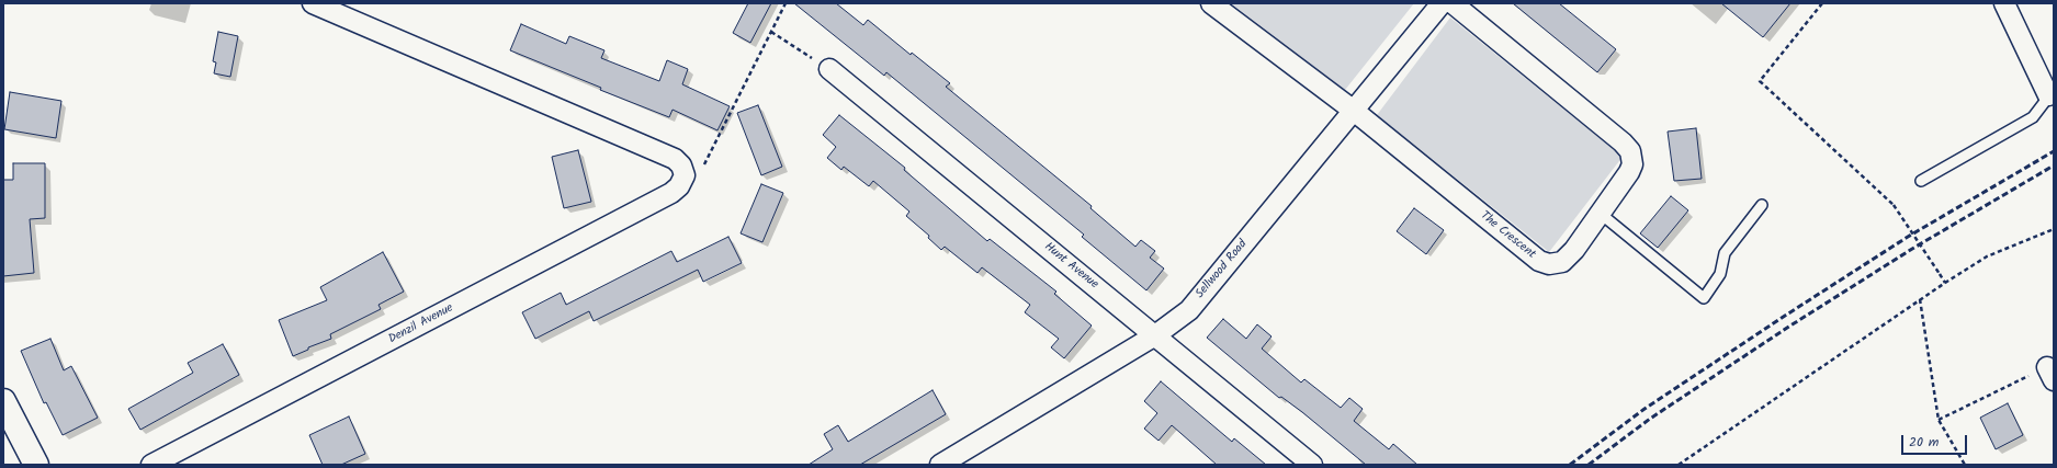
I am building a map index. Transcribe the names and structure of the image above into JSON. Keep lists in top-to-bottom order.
{
  "streets": {
    "street": [
      "The Crescent",
      "Hunt Avenue",
      "Sellwood Road",
      "Denzil Avenue"
    ]
  },
  "crossings": [
    ["The Crescent", "Sellwood Road"],
    ["Hunt Avenue", "Sellwood Road"]
  ],
  "scale_bar": "20 m"
}
